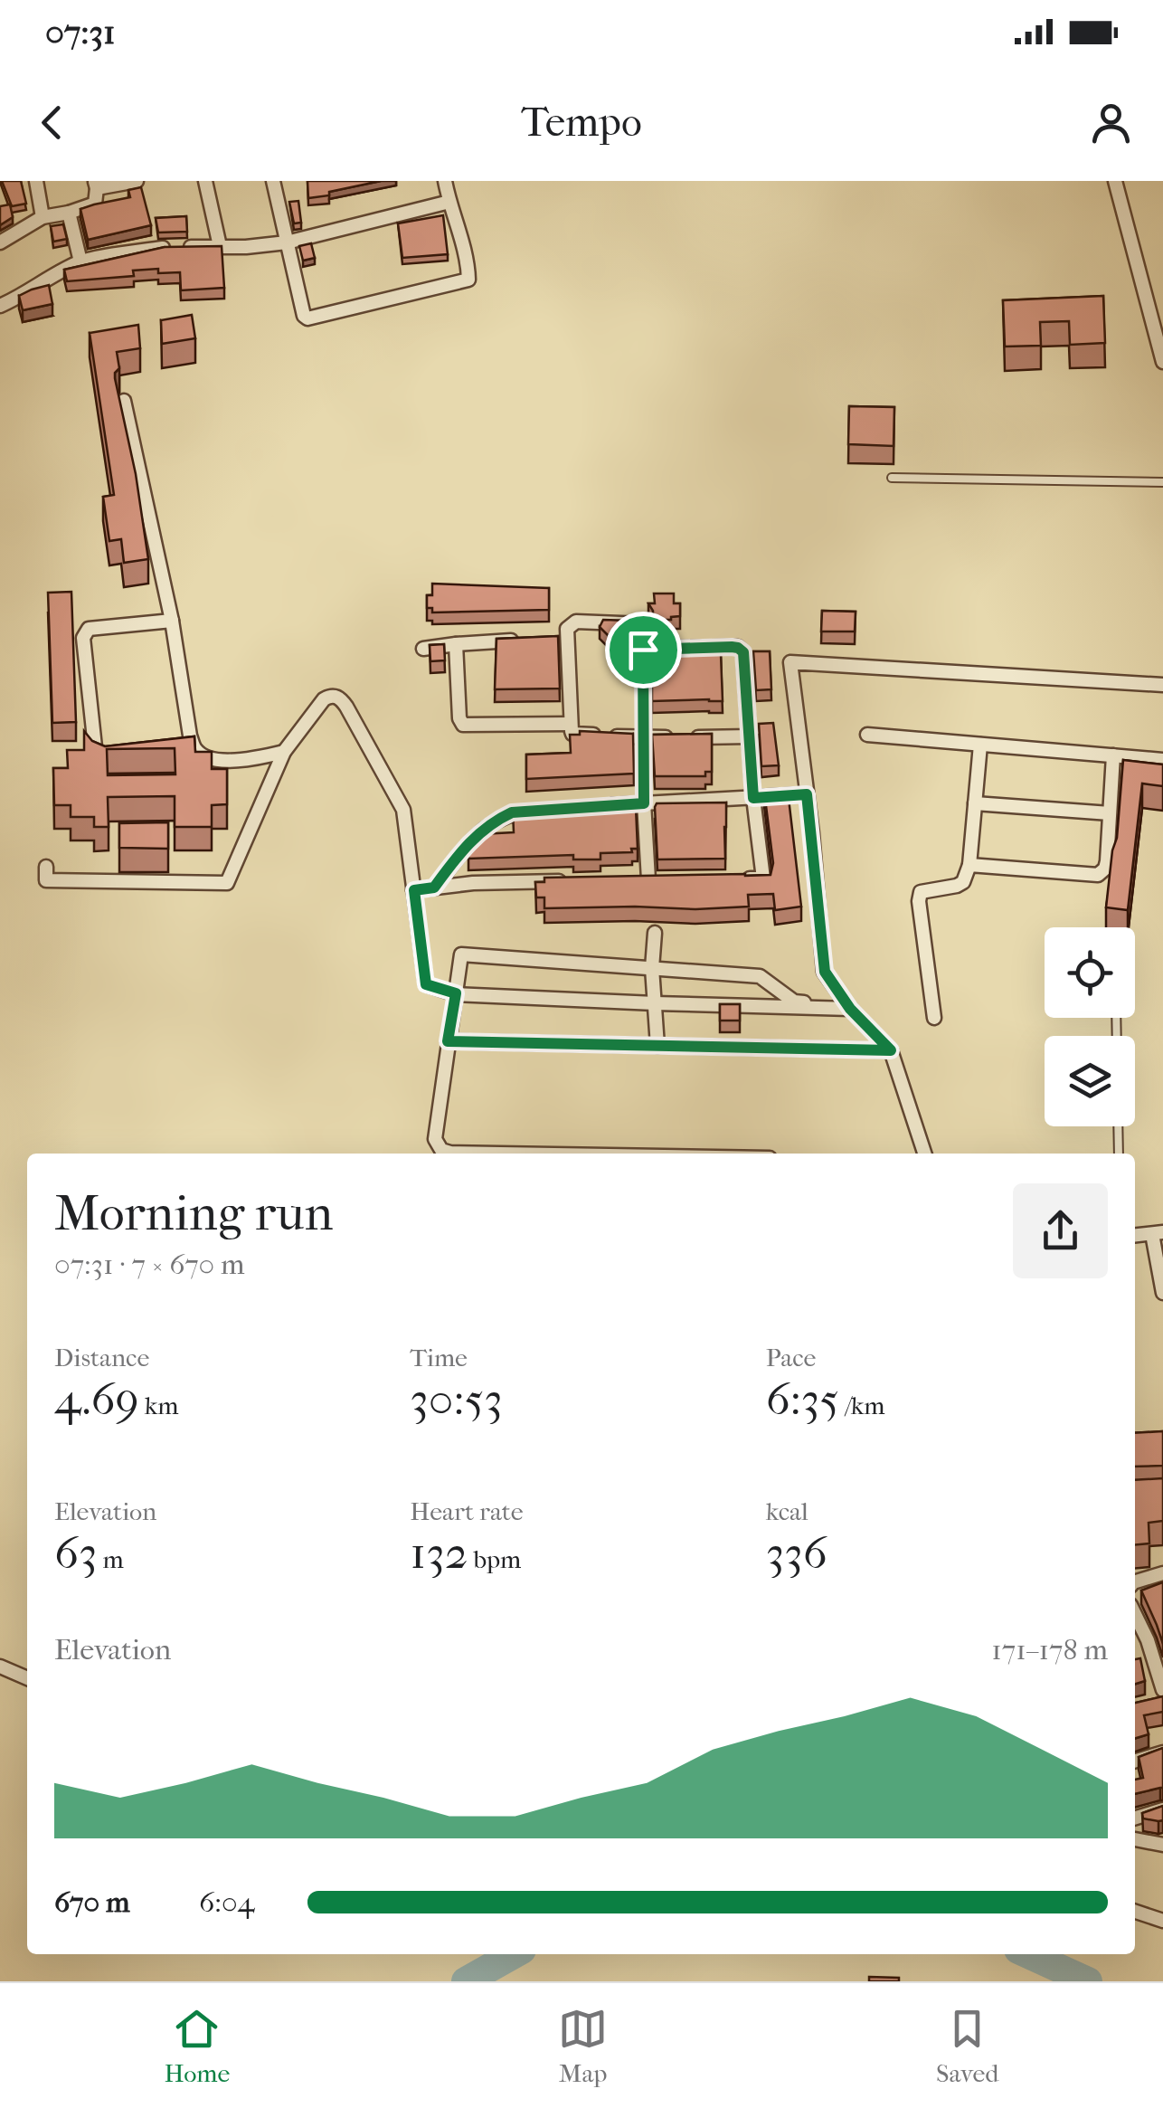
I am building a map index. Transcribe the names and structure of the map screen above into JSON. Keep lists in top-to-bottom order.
{
  "page": {
    "status": "07:31",
    "header": "Tempo",
    "heading": ["Morning run", "07:31 · 7 × 670 m"],
    "stats": [
      ["Distance", "4.69 km"],
      ["Time", "30:53"],
      ["Pace", "6:35 /km"],
      ["Elevation", "63 m"],
      ["Heart rate", "132 bpm"],
      ["kcal", "336"]
    ],
    "chart": ["Elevation", "171–178 m"],
    "list": [
      {
        "name": "670 m",
        "note": "6:04"
      }
    ],
    "tabs": ["Home", "Map", "Saved"]
  }
}
